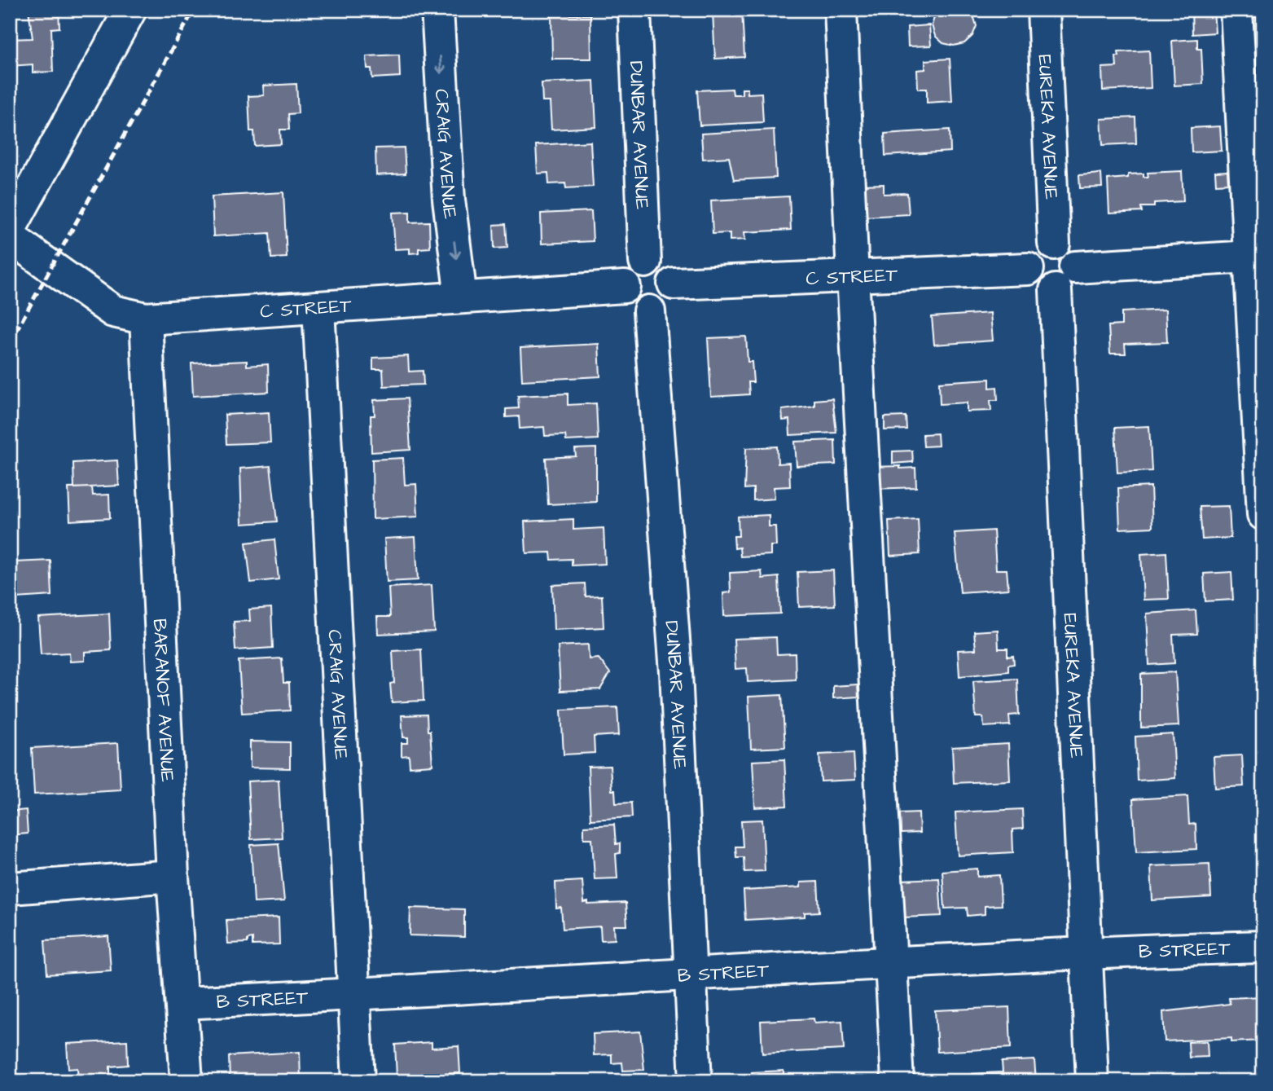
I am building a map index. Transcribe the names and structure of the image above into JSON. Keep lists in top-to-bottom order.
{
  "streets": {
    "street": [
      "EUREKA AVENUE",
      "DUNBAR AVENUE",
      "CRAIG AVENUE",
      "C STREET",
      "BARANOF AVENUE",
      "B STREET"
    ]
  },
  "crossings": [
    ["EUREKA AVENUE", "C STREET"],
    ["EUREKA AVENUE", "B STREET"],
    ["DUNBAR AVENUE", "C STREET"],
    ["DUNBAR AVENUE", "B STREET"],
    ["CRAIG AVENUE", "C STREET"],
    ["CRAIG AVENUE", "B STREET"],
    ["C STREET", "BARANOF AVENUE"],
    ["BARANOF AVENUE", "B STREET"]
  ]
}
